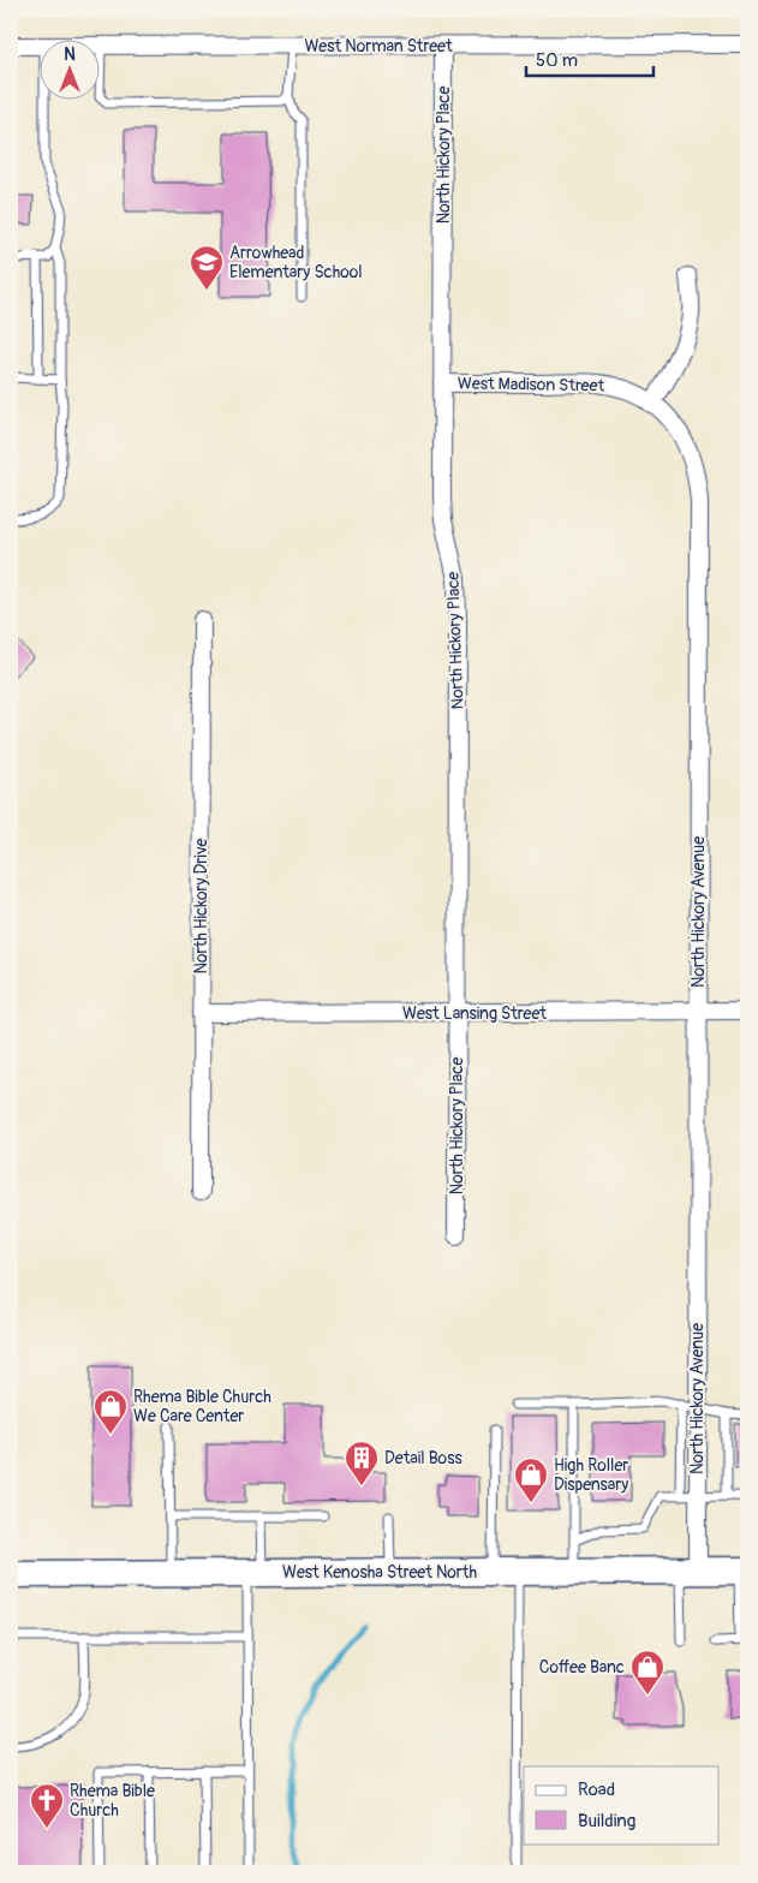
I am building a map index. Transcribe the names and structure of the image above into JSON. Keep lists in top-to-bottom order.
{
  "streets": {
    "main road": ["West Kenosha Street North"],
    "street": [
      "West Norman Street",
      "North Hickory Place",
      "West Madison Street",
      "North Hickory Drive",
      "North Hickory Avenue",
      "West Lansing Street"
    ]
  },
  "crossings": [
    ["West Norman Street", "North Hickory Place"],
    ["North Hickory Place", "West Madison Street"],
    ["North Hickory Place", "West Lansing Street"],
    ["West Madison Street", "North Hickory Avenue"],
    ["North Hickory Drive", "West Lansing Street"],
    ["North Hickory Avenue", "West Lansing Street"],
    ["North Hickory Avenue", "West Kenosha Street North"]
  ],
  "places": {
    "school or university": ["Arrowhead Elementary School"],
    "shop": ["Rhema Bible Church We Care Center", "High Roller Dispensary", "Coffee Banc"],
    "building": ["Detail Boss"],
    "church": ["Rhema Bible Church"]
  },
  "legend": ["Road", "Building"],
  "scale_bar": "50 m",
  "north": "top"
}
